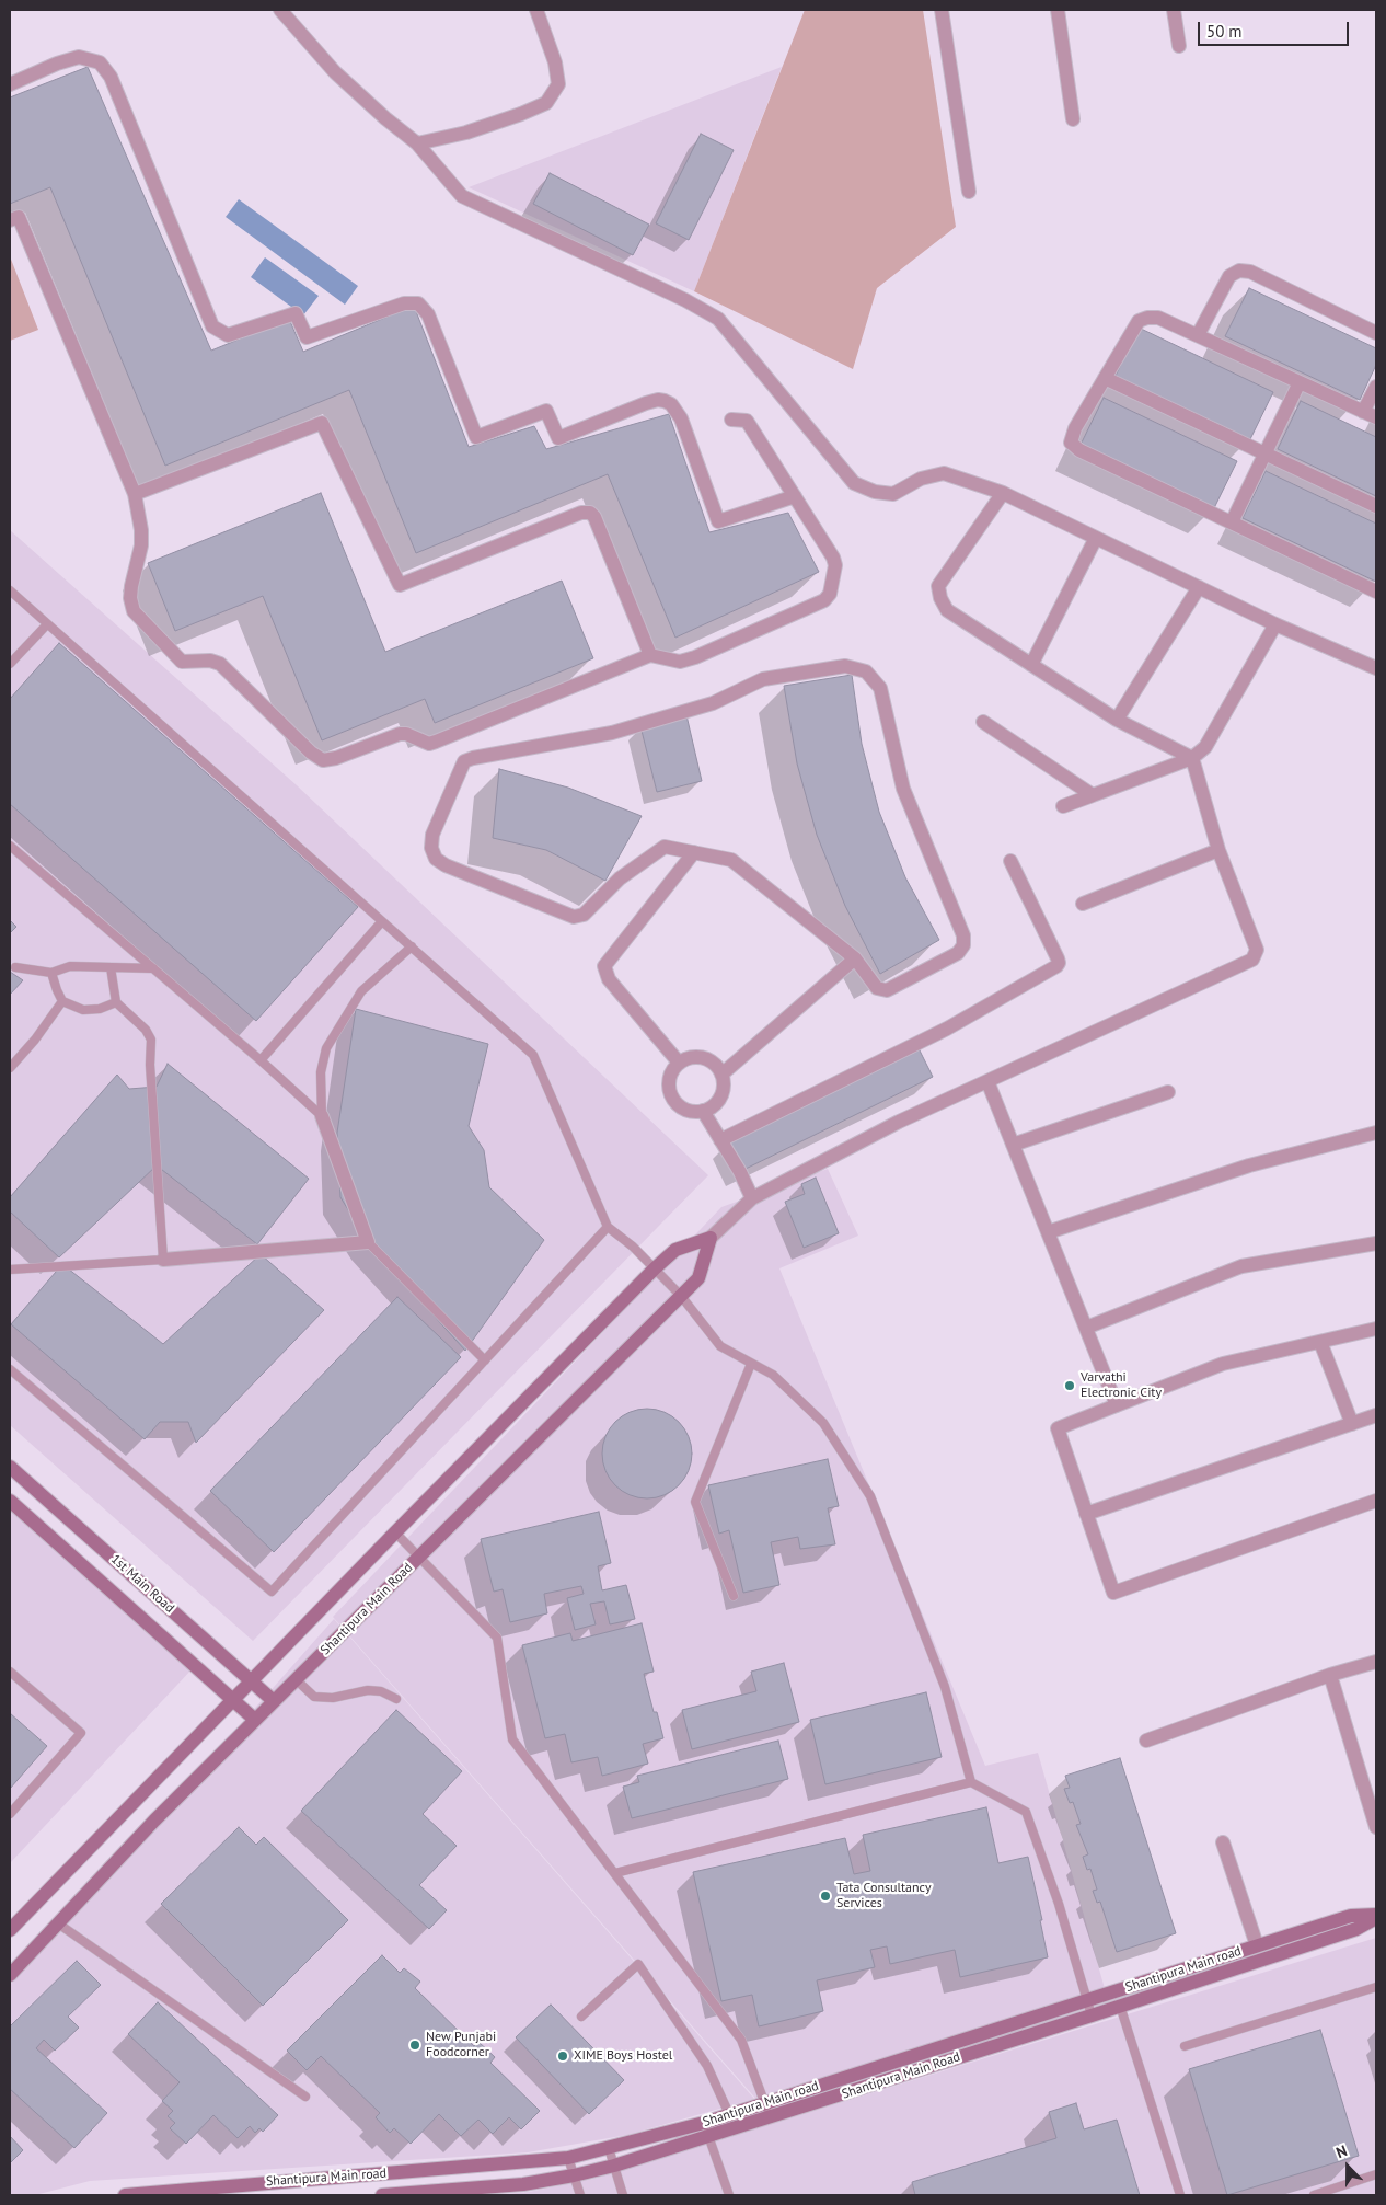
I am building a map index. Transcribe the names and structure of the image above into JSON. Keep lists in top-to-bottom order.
{
  "streets": {
    "street": ["1st Main Road", "Shantipura Main Road", "Shantipura Main road"]
  },
  "crossings": [
    ["1st Main Road", "Shantipura Main Road"],
    ["Shantipura Main Road", "Shantipura Main road"]
  ],
  "places": [
    "Varvathi Electronic City",
    "Tata Consultancy Services",
    "New Punjabi Foodcorner",
    "XIME Boys Hostel"
  ],
  "scale_bar": "50 m",
  "north": "top"
}
